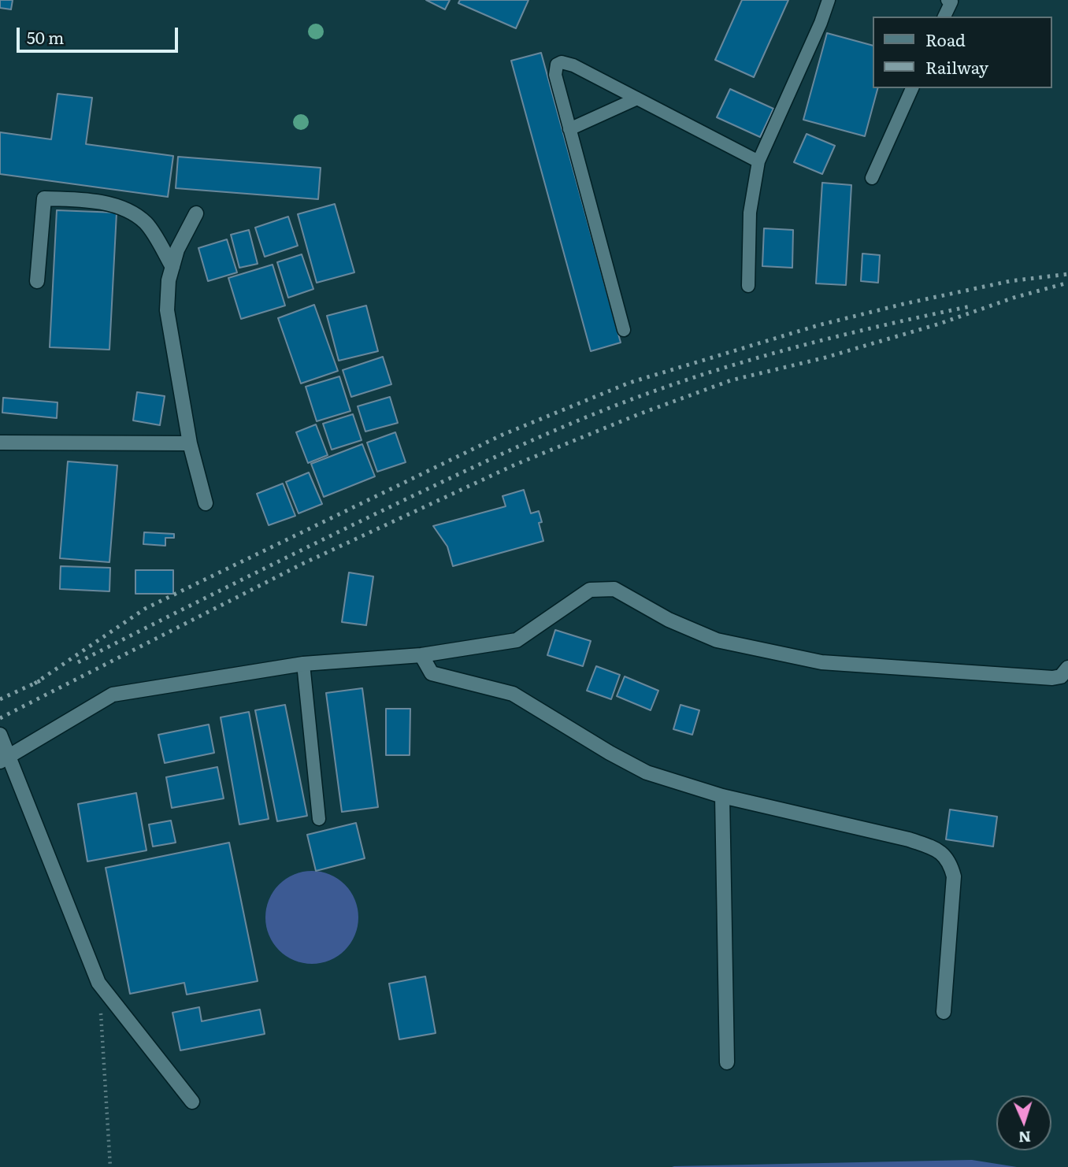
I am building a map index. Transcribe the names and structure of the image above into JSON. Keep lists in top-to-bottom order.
{
  "legend": ["Road", "Railway"],
  "scale_bar": "50 m",
  "north": "bottom"
}
